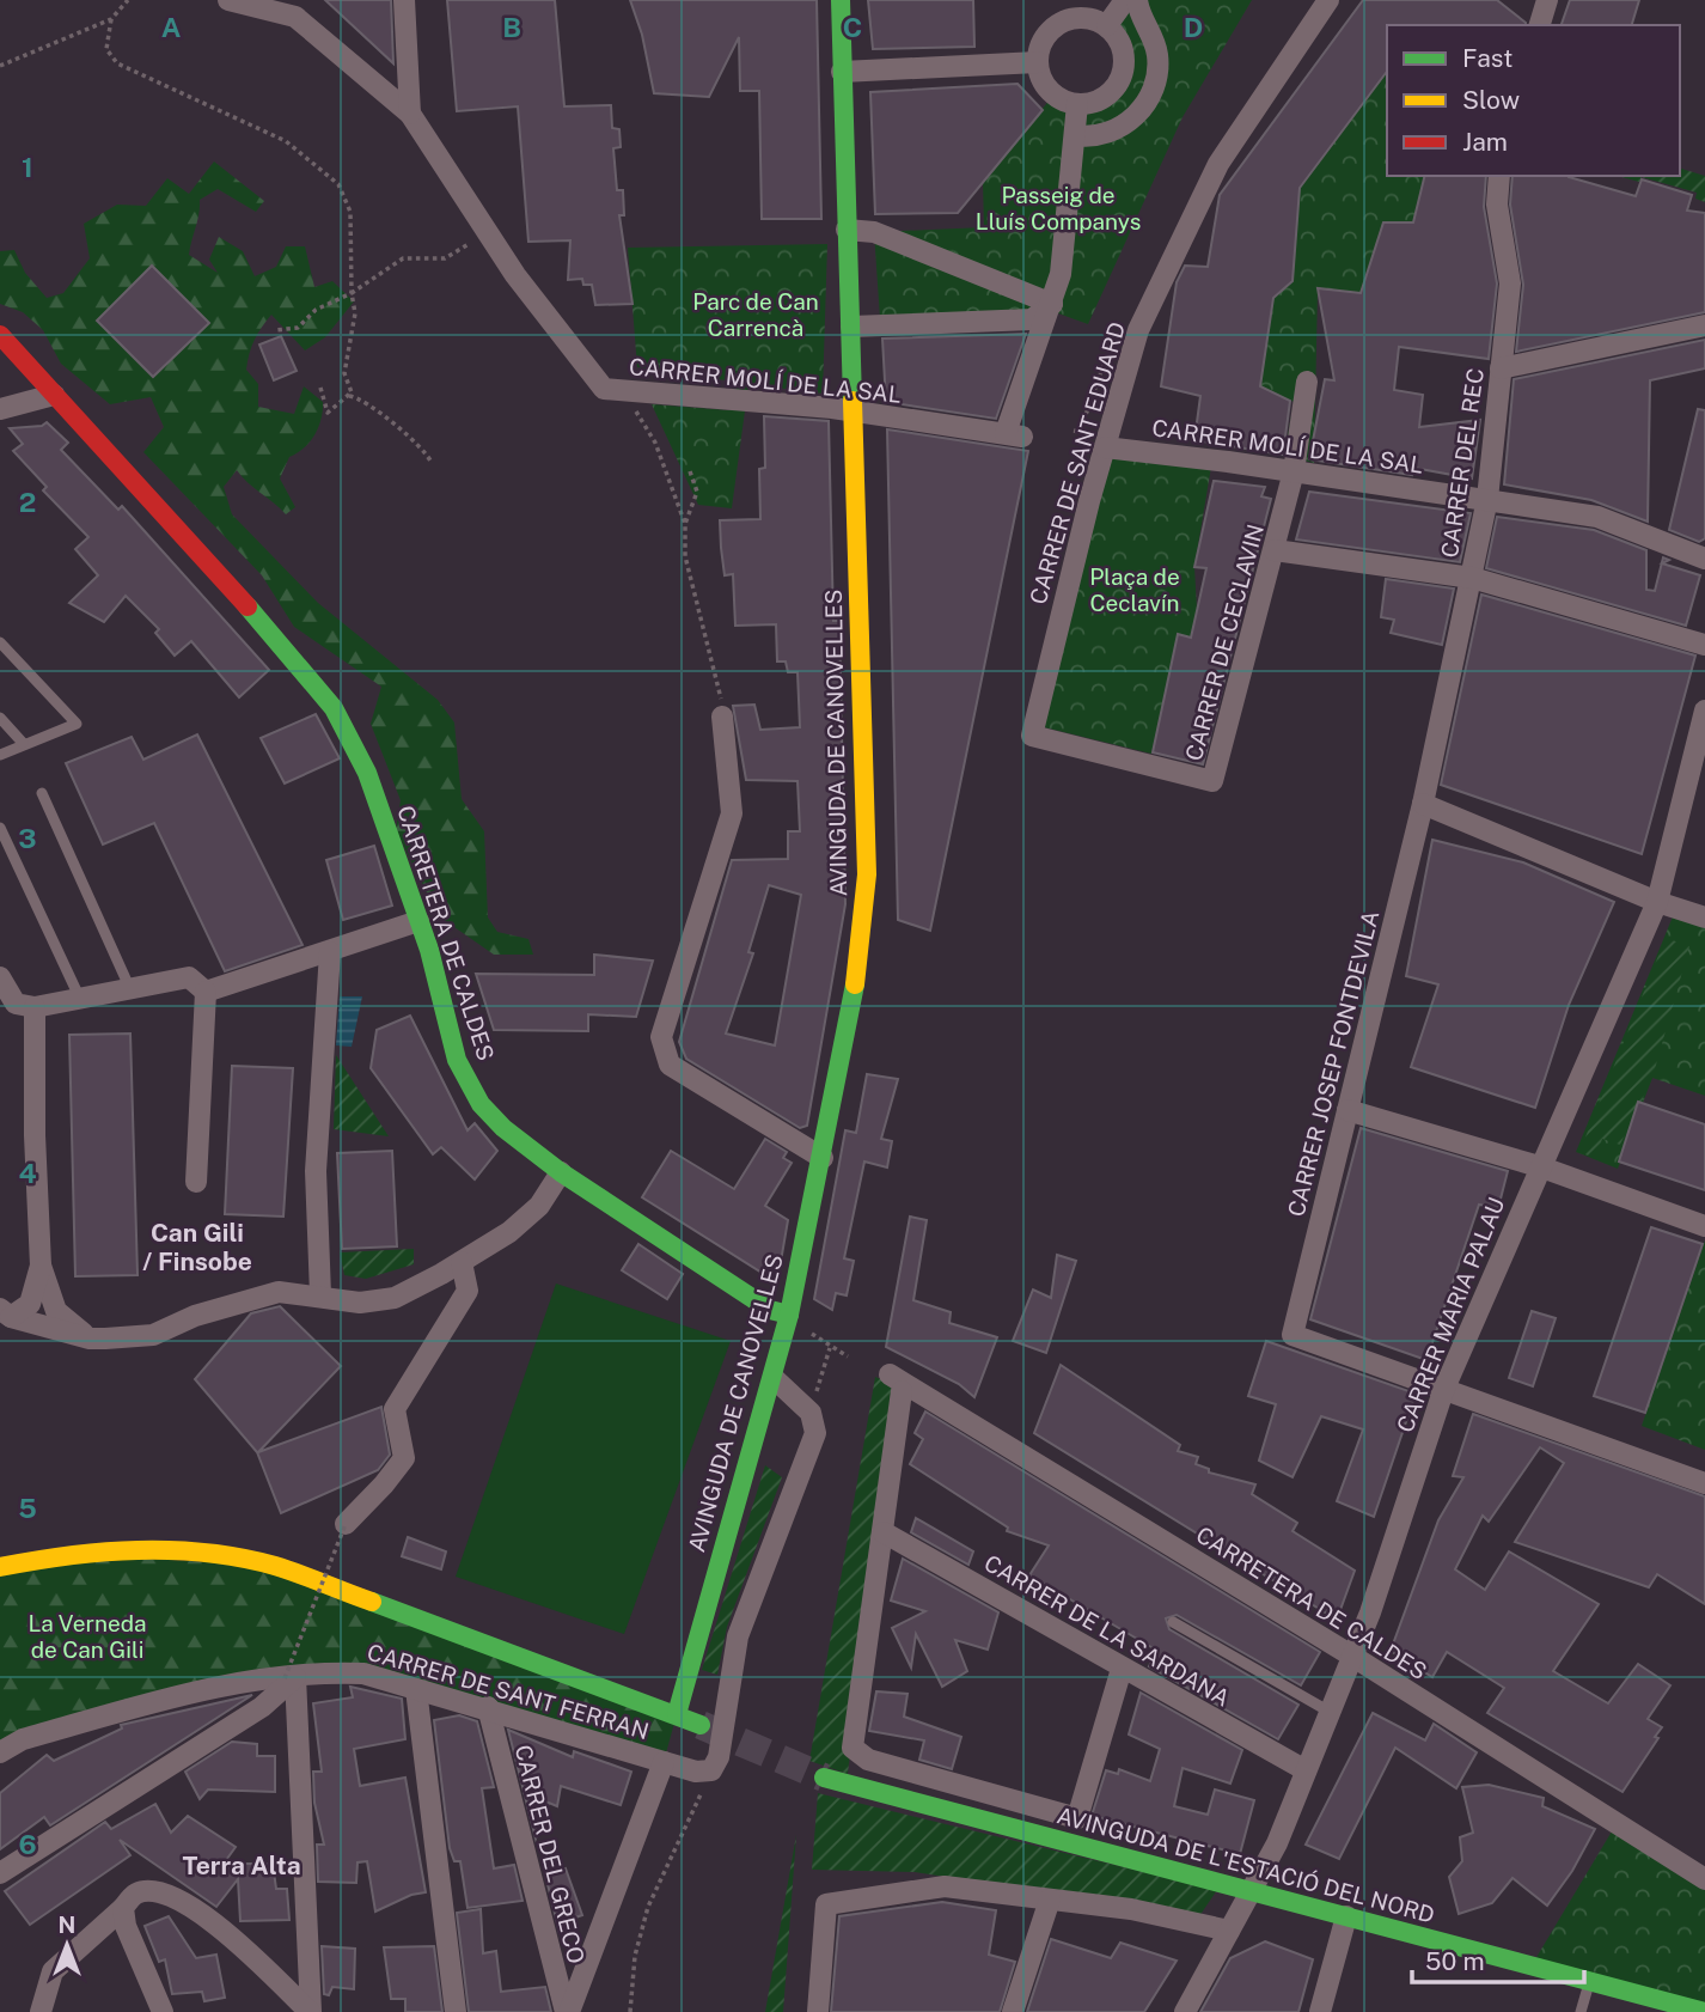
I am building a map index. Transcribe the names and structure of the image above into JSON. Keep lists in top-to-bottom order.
{
  "streets": {
    "street": [
      "CARRER MOLÍ DE LA SAL",
      "CARRER DE SANT EDUARD",
      "CARRER DEL REC",
      "CARRER DE CECLAVIN",
      "AVINGUDA DE CANOVELLES",
      "CARRETERA DE CALDES",
      "CARRER JOSEP FONTDEVILA",
      "CARRER MARIA PALAU",
      "CARRER DE LA SARDANA",
      "CARRER DE SANT FERRAN",
      "CARRER DEL GRECO",
      "AVINGUDA DE L'ESTACIÓ DEL NORD"
    ]
  },
  "crossings": [
    ["CARRER MOLÍ DE LA SAL", "CARRER DE SANT EDUARD"],
    ["CARRER MOLÍ DE LA SAL", "CARRER DEL REC"],
    ["CARRER MOLÍ DE LA SAL", "CARRER DE CECLAVIN"],
    ["CARRER MOLÍ DE LA SAL", "AVINGUDA DE CANOVELLES"],
    ["CARRER DE SANT EDUARD", "CARRER DE CECLAVIN"],
    ["CARRER DEL REC", "CARRER JOSEP FONTDEVILA"],
    ["AVINGUDA DE CANOVELLES", "CARRETERA DE CALDES"],
    ["CARRETERA DE CALDES", "CARRER MARIA PALAU"],
    ["CARRETERA DE CALDES", "CARRER DE LA SARDANA"],
    ["CARRER JOSEP FONTDEVILA", "CARRER MARIA PALAU"],
    ["CARRER MARIA PALAU", "CARRER DE LA SARDANA"],
    ["CARRER MARIA PALAU", "AVINGUDA DE L'ESTACIÓ DEL NORD"],
    ["CARRER DE SANT FERRAN", "CARRER DEL GRECO"]
  ],
  "districts": ["Can Gili / Finsobe", "Terra Alta"],
  "parks": [
    "Passeig de Lluís Companys",
    "Parc de Can Carrencà",
    "Plaça de Ceclavín",
    "La Verneda de Can Gili"
  ],
  "legend": ["Fast", "Slow", "Jam"],
  "scale_bar": "50 m",
  "north": "top",
  "grid": {
    "columns": [
      "A",
      "B",
      "C",
      "D"
    ],
    "rows": [
      "1",
      "2",
      "3",
      "4",
      "5",
      "6"
    ]
  }
}
